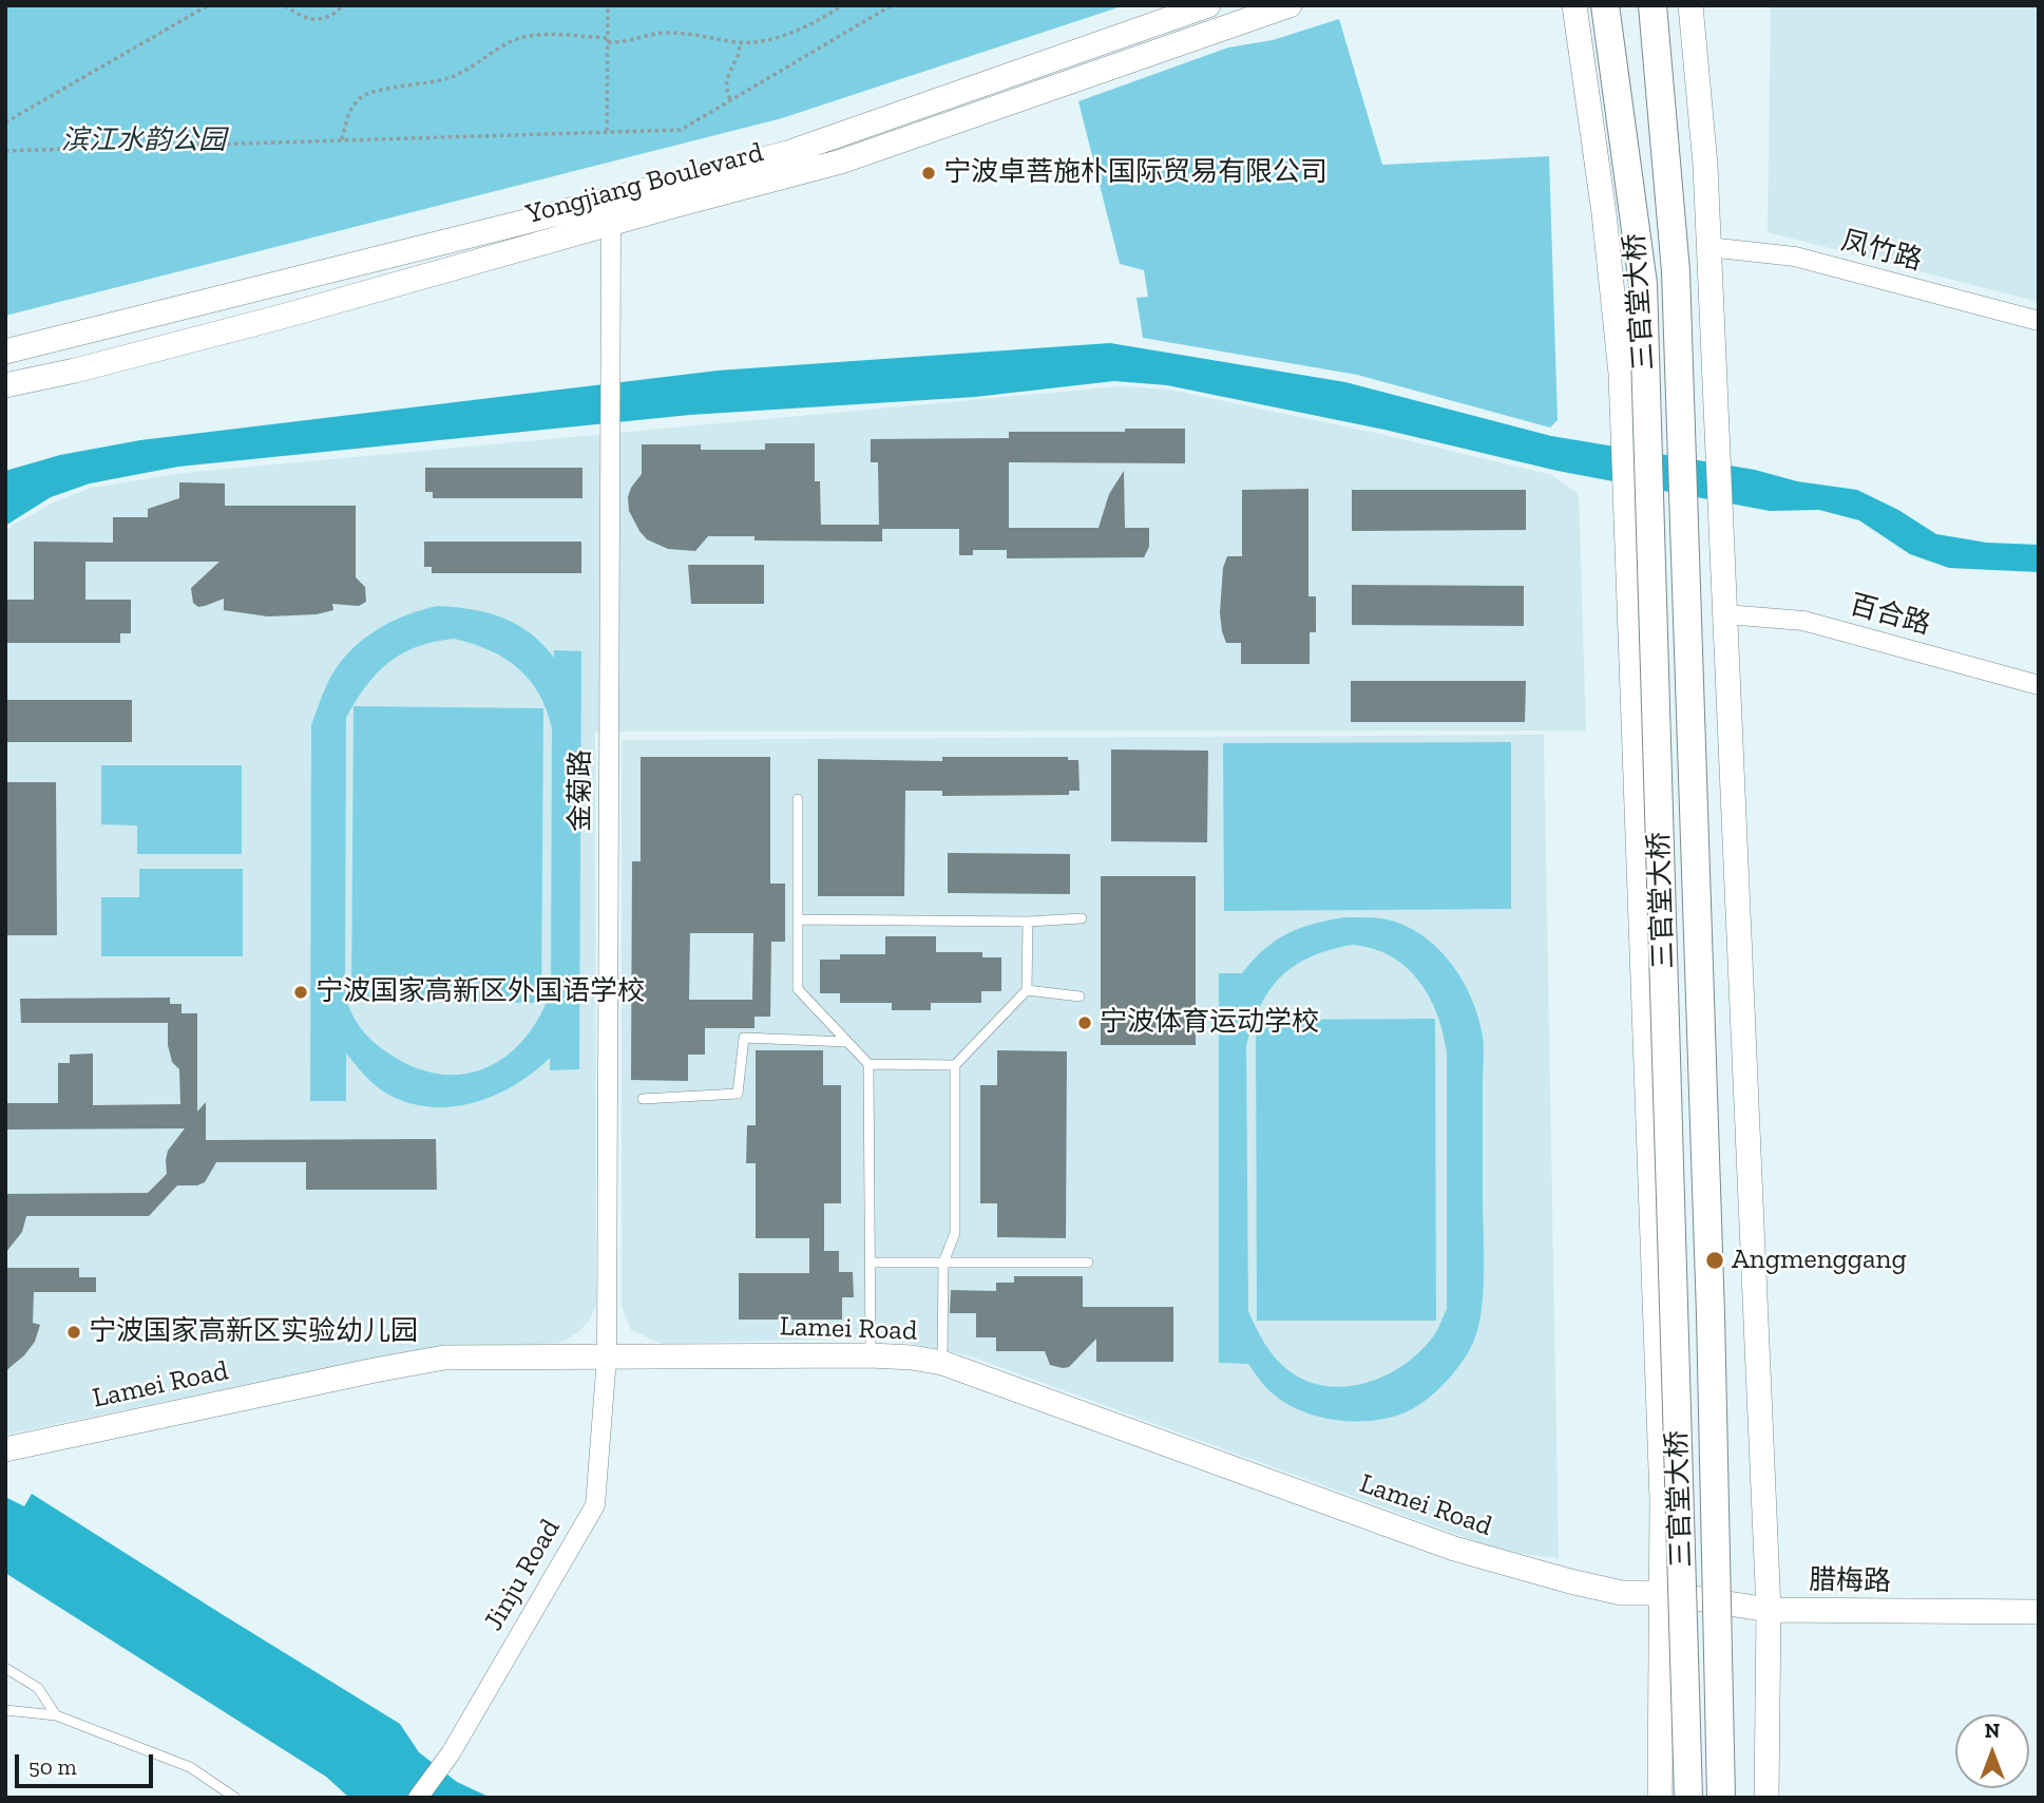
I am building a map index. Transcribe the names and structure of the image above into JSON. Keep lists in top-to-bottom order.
{
  "streets": {
    "main road": ["三官堂大桥"],
    "street": [
      "Yongjiang Boulevard",
      "凤竹路",
      "百合路",
      "金菊路",
      "Lamei Road",
      "Jinju Road",
      "腊梅路"
    ]
  },
  "crossings": [
    ["Yongjiang Boulevard", "金菊路"],
    ["金菊路", "Lamei Road"],
    ["金菊路", "Jinju Road"],
    ["Lamei Road", "Jinju Road"],
    ["Lamei Road", "腊梅路"]
  ],
  "parks": ["滨江水韵公园"],
  "places": [
    "宁波卓菩施朴国际贸易有限公司",
    "宁波国家高新区外国语学校",
    "宁波体育运动学校",
    "Angmenggang",
    "宁波国家高新区实验幼儿园"
  ],
  "scale_bar": "50 m",
  "north": "top"
}
